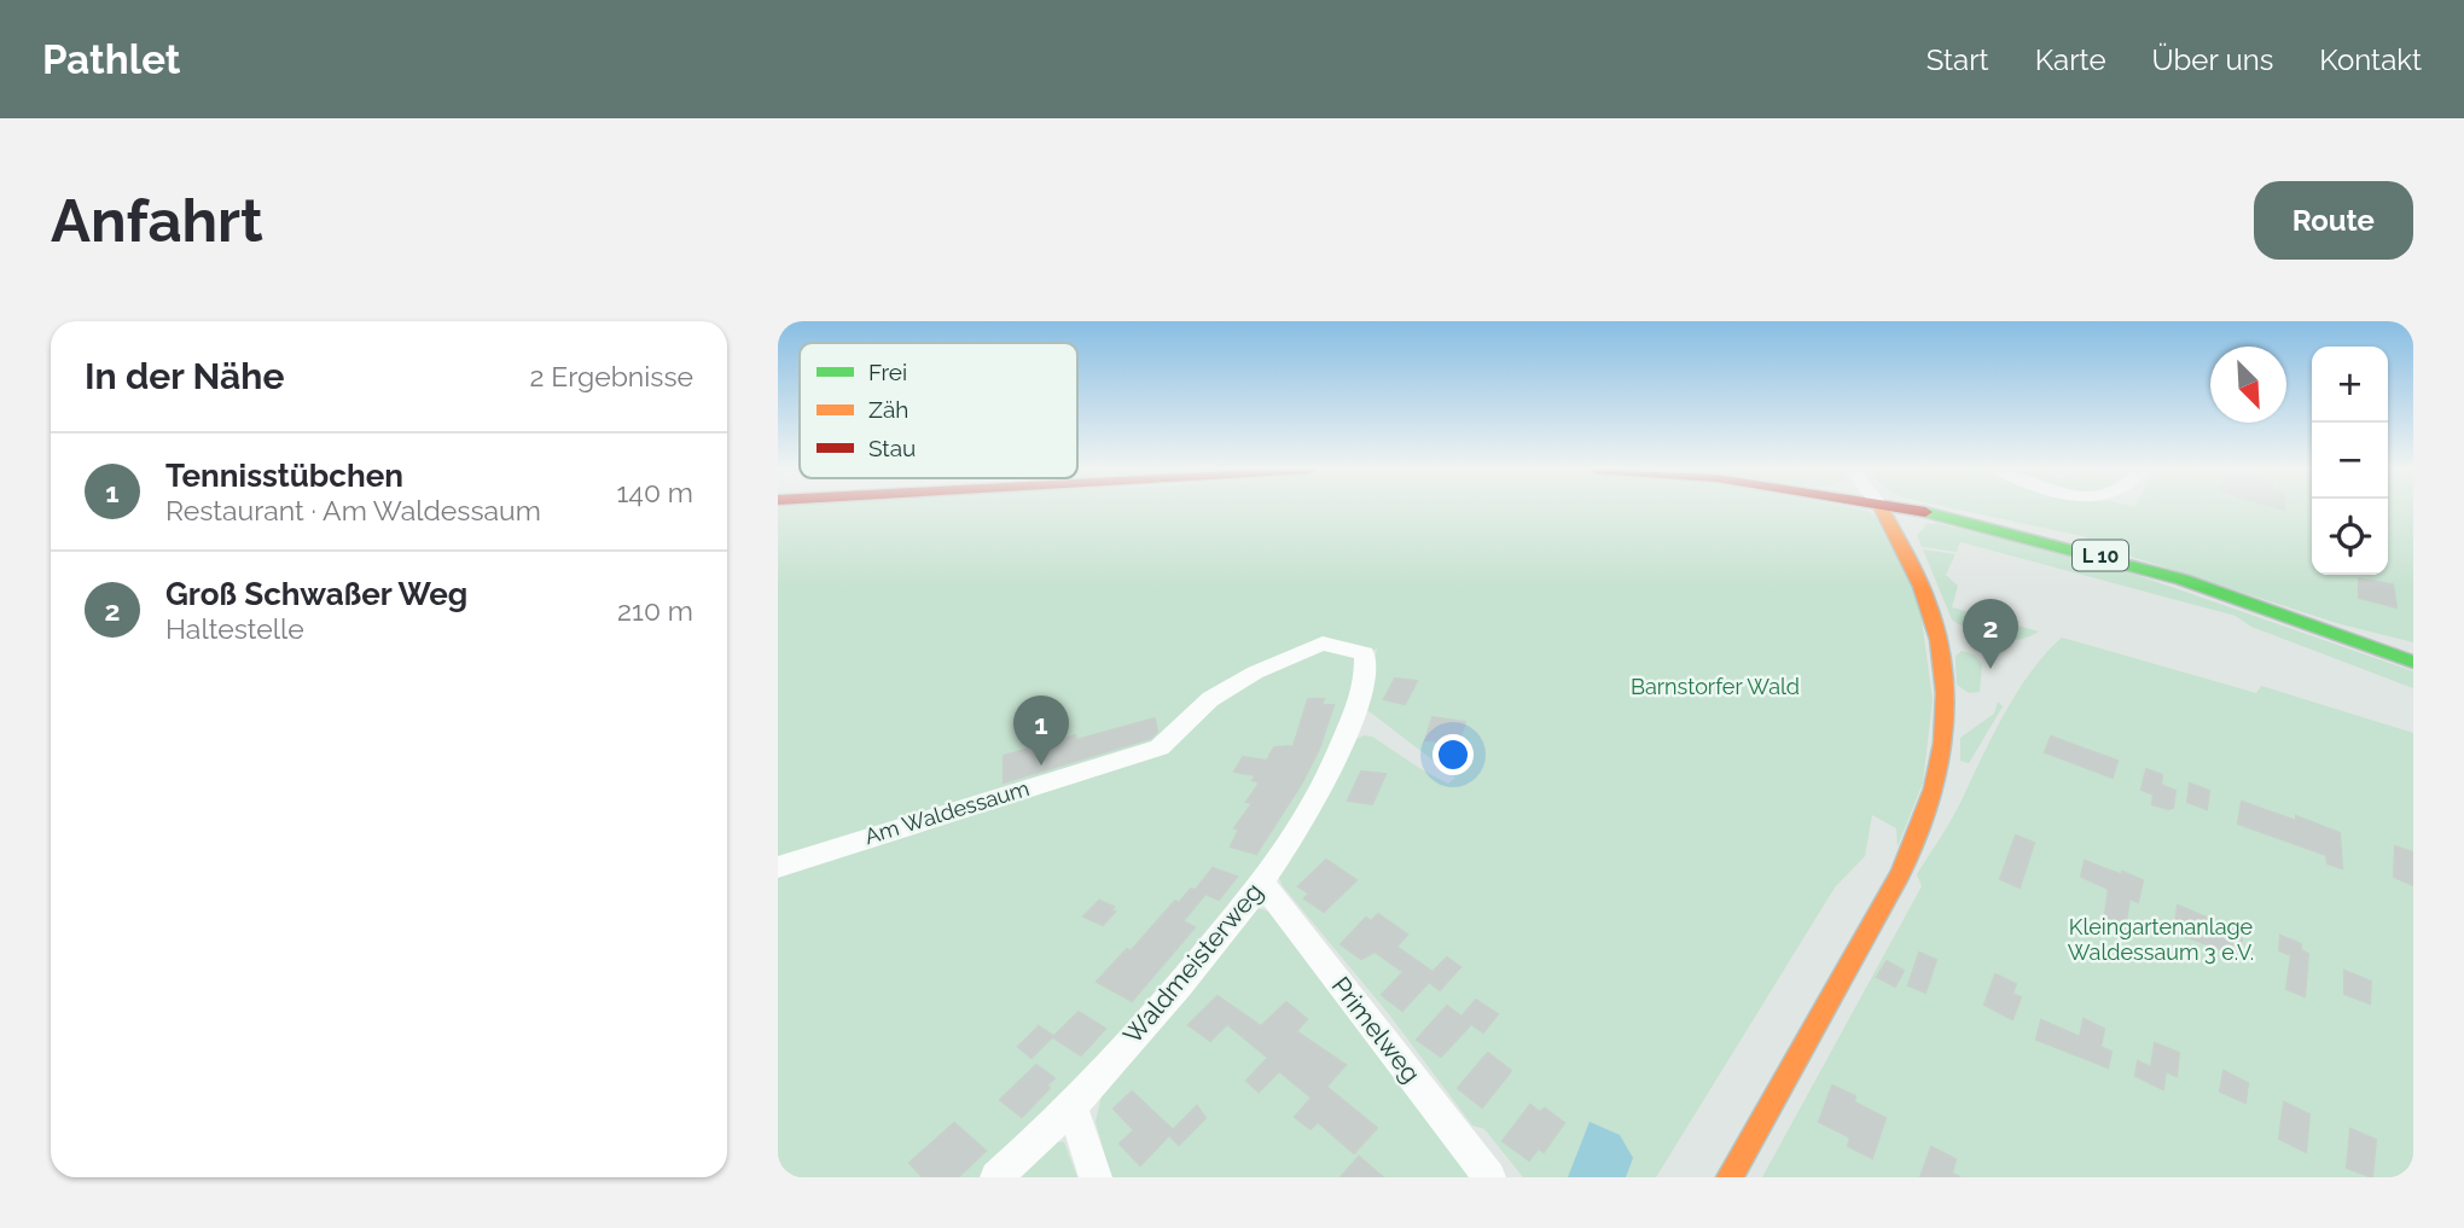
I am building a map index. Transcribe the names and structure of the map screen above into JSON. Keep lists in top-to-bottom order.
{
  "streets": {
    "main road": ["L 10"],
    "street": ["Am Waldessaum", "Waldmeisterweg", "Primelweg"]
  },
  "crossings": [
    ["Am Waldessaum", "Waldmeisterweg"],
    ["Waldmeisterweg", "Primelweg"]
  ],
  "parks": ["Barnstorfer Wald", "Kleingartenanlage Waldessaum 3 e.V."],
  "legend": ["Frei", "Zäh", "Stau"],
  "north": "bottom right",
  "page": {
    "header": "Pathlet",
    "nav": [
      "Start",
      "Karte",
      "Über uns",
      "Kontakt"
    ],
    "buttons": "Route",
    "title": "Anfahrt",
    "heading": ["In der Nähe", "2 Ergebnisse"],
    "map_buttons": ["+", "−"],
    "list": [
      {
        "mark": "1",
        "name": "Tennisstübchen",
        "note": "Restaurant · Am Waldessaum",
        "value": "140 m"
      },
      {
        "mark": "2",
        "name": "Groß Schwaßer Weg",
        "note": "Haltestelle",
        "value": "210 m"
      }
    ],
    "pins": ["2", "1"]
  }
}
